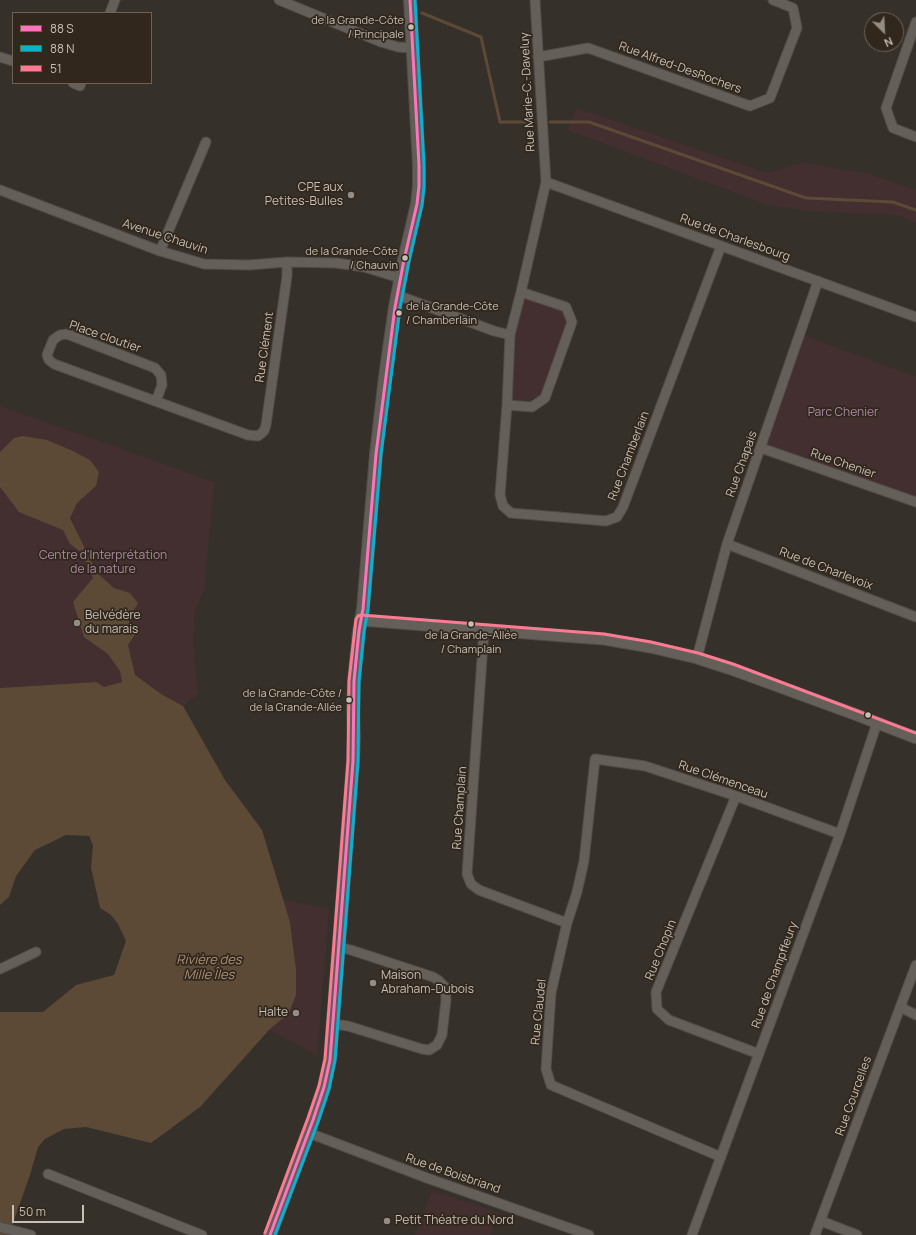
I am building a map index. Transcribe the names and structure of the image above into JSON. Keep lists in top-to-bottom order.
{
  "streets": {
    "street": [
      "Rue Alfred-DesRochers",
      "Rue Marie-C.-Daveluy",
      "Avenue Chauvin",
      "Rue de Charlesbourg",
      "Place cloutier",
      "Rue Clément",
      "Rue Chamberlain",
      "Rue Chapais",
      "Rue Chenier",
      "Rue de Charlevoix",
      "Rue Clémenceau",
      "Rue Champlain",
      "Rue Chopin",
      "Rue de Champfleury",
      "Rue Claudel",
      "Rue Courcelles",
      "Rue de Boisbriand"
    ]
  },
  "crossings": [
    ["Rue Alfred-DesRochers", "Rue Marie-C.-Daveluy"],
    ["Rue Marie-C.-Daveluy", "Rue de Charlesbourg"],
    ["Rue Marie-C.-Daveluy", "Rue Chamberlain"],
    ["Avenue Chauvin", "Rue Clément"],
    ["Rue de Charlesbourg", "Rue Chamberlain"],
    ["Rue de Charlesbourg", "Rue Chapais"],
    ["Place cloutier", "Rue Clément"],
    ["Rue Chapais", "Rue Chenier"],
    ["Rue Chapais", "Rue de Charlevoix"],
    ["Rue Clémenceau", "Rue Chopin"],
    ["Rue Clémenceau", "Rue de Champfleury"],
    ["Rue Clémenceau", "Rue Claudel"],
    ["Rue Champlain", "Rue Claudel"],
    ["Rue Chopin", "Rue de Champfleury"],
    ["Rue de Champfleury", "Rue Claudel"]
  ],
  "water": ["Rivière des Mille Îles"],
  "parks": ["Parc Chenier", "Centre d'Interprétation de la nature"],
  "places": [
    "de la Grande-Côte / Principale",
    "CPE aux Petites-Bulles",
    "de la Grande-Côte / Chauvin",
    "de la Grande-Côte / Chamberlain",
    "Belvédère du marais",
    "de la Grande-Allée / Champlain",
    "de la Grande-Côte / de la Grande-Allée",
    "Maison Abraham-Dubois",
    "Halte",
    "Petit Théatre du Nord"
  ],
  "lines": ["transit line 51"],
  "legend": ["88 S", "88 N", "51"],
  "scale_bar": "50 m",
  "north": "bottom right"
}
